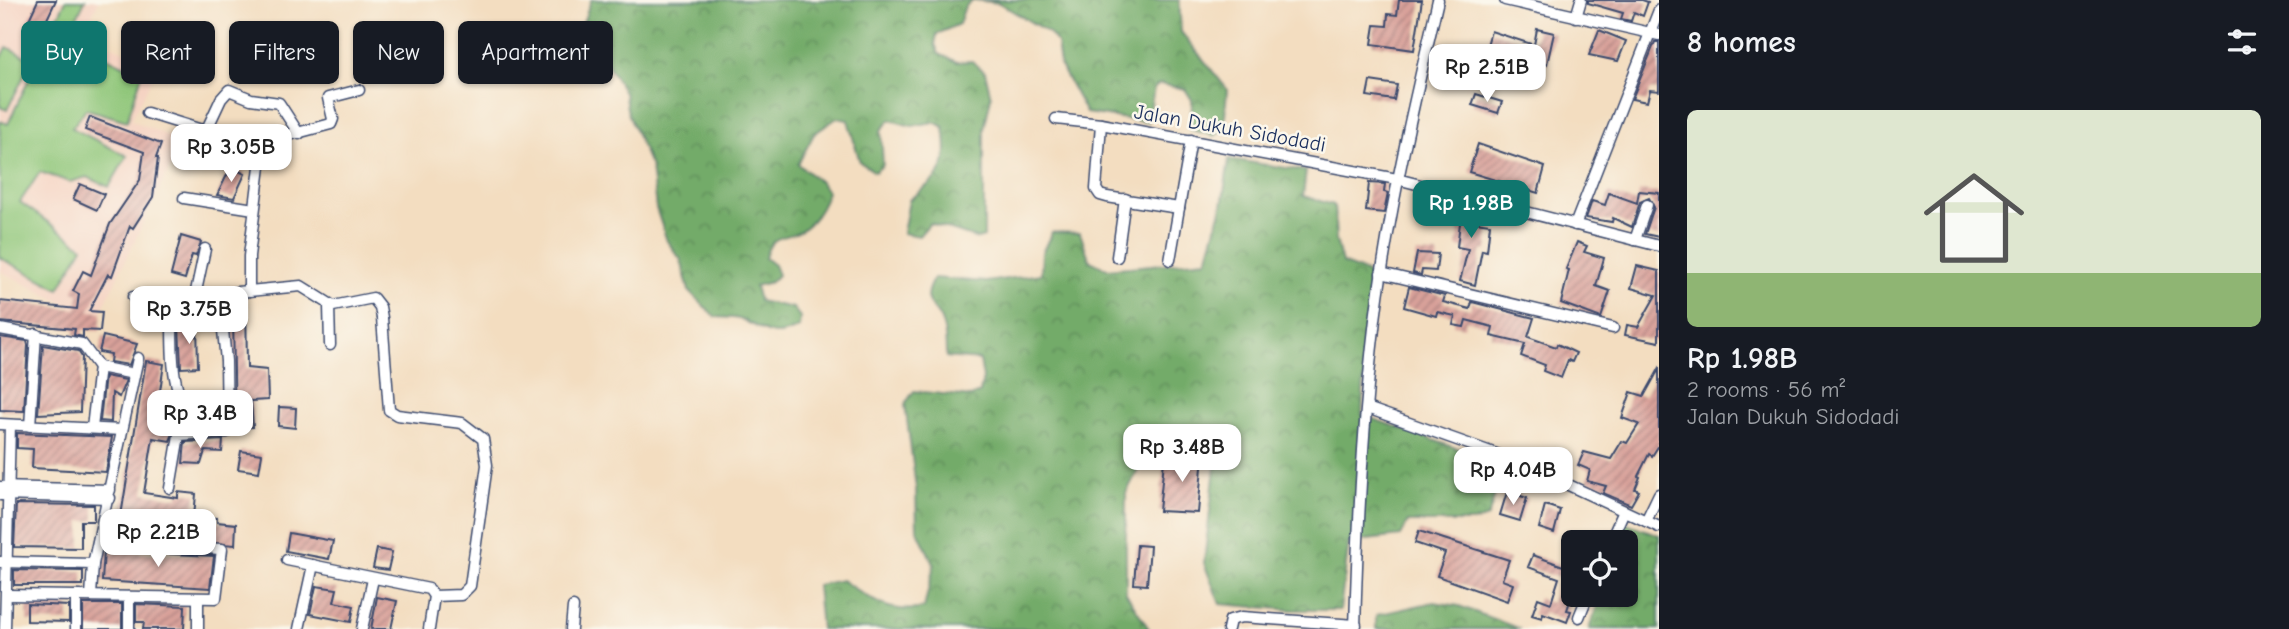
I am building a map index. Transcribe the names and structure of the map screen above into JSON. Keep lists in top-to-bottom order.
{
  "streets": {
    "street": ["Jalan Dukuh Sidodadi"]
  },
  "page": {
    "heading": "8 homes",
    "chip": [
      "Buy",
      "Rent",
      "Filters",
      "New",
      "Apartment"
    ],
    "price": [
      "Rp 2.51B",
      "Rp 3.05B",
      "Rp 1.98B",
      "Rp 3.75B",
      "Rp 3.4B",
      "Rp 3.48B",
      "Rp 4.04B",
      "Rp 2.21B"
    ],
    "list": [
      {
        "name": "Rp 1.98B",
        "note": "2 rooms · 56 m² · Jalan Dukuh Sidodadi"
      }
    ]
  }
}
